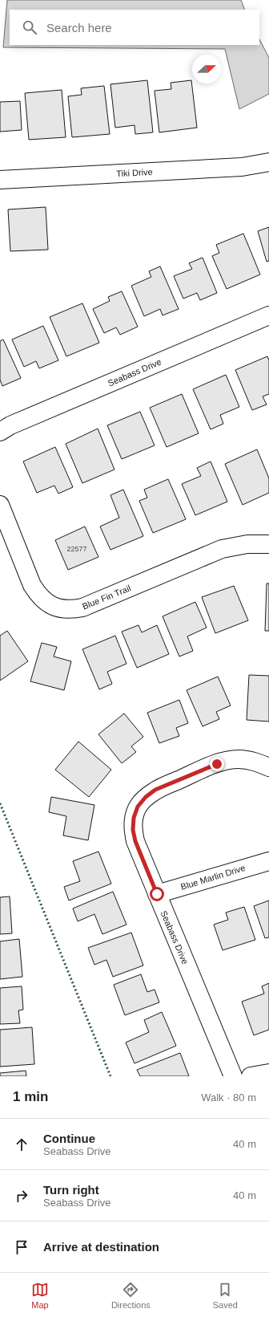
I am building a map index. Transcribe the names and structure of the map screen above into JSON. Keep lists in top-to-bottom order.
{
  "streets": {
    "street": [
      "Tiki Drive",
      "Seabass Drive",
      "Blue Fin Trail",
      "Blue Marlin Drive"
    ]
  },
  "crossings": [
    ["Seabass Drive", "Blue Marlin Drive"]
  ],
  "house_numbers": ["22577"],
  "north": "right",
  "page": {
    "search": "Search here",
    "heading": ["1 min", "Walk · 80 m"],
    "list": [
      ["Continue", "Seabass Drive", "40 m"],
      ["Turn right", "Seabass Drive", "40 m"],
      "Arrive at destination"
    ],
    "nav": ["Map", "Directions", "Saved"]
  }
}
